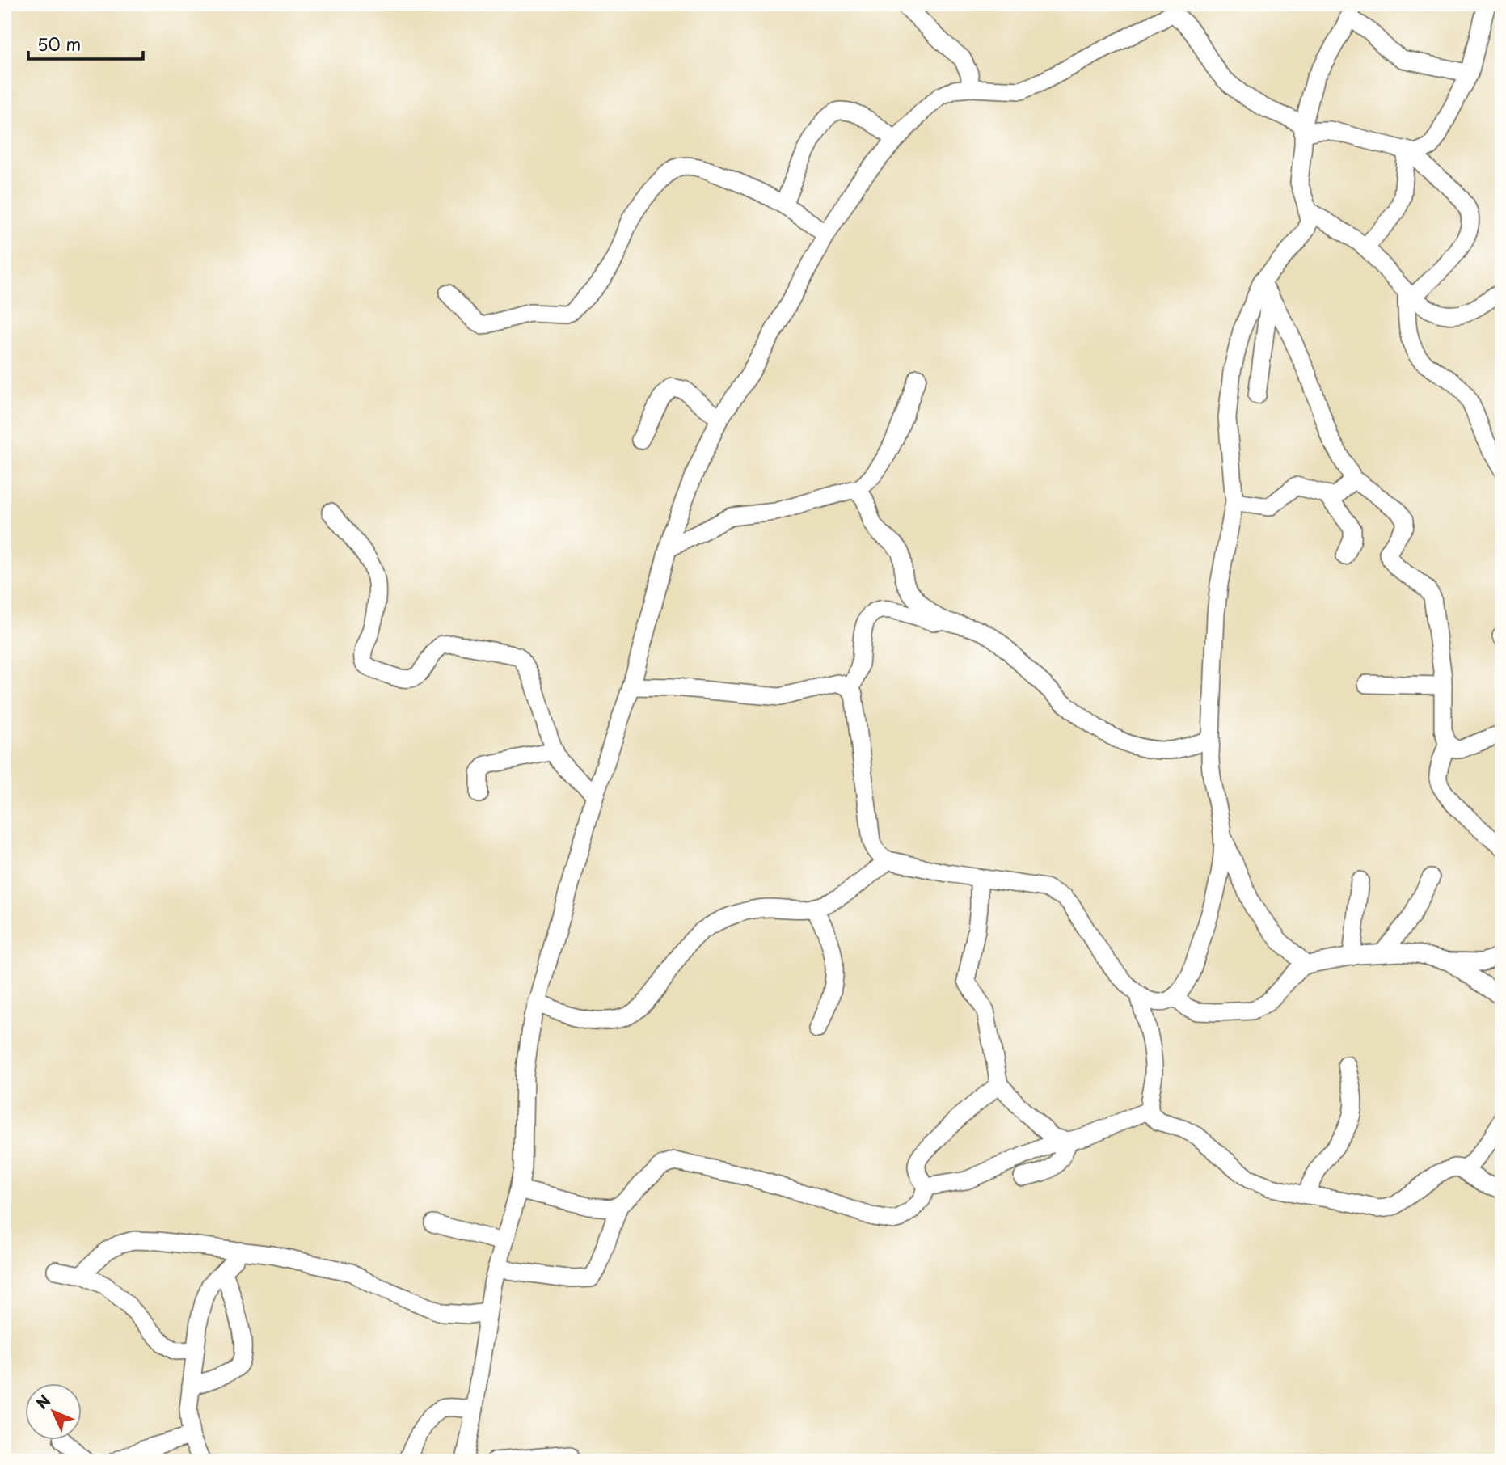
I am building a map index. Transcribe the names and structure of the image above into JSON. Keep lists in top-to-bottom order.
{
  "scale_bar": "50 m",
  "north": "top left"
}
